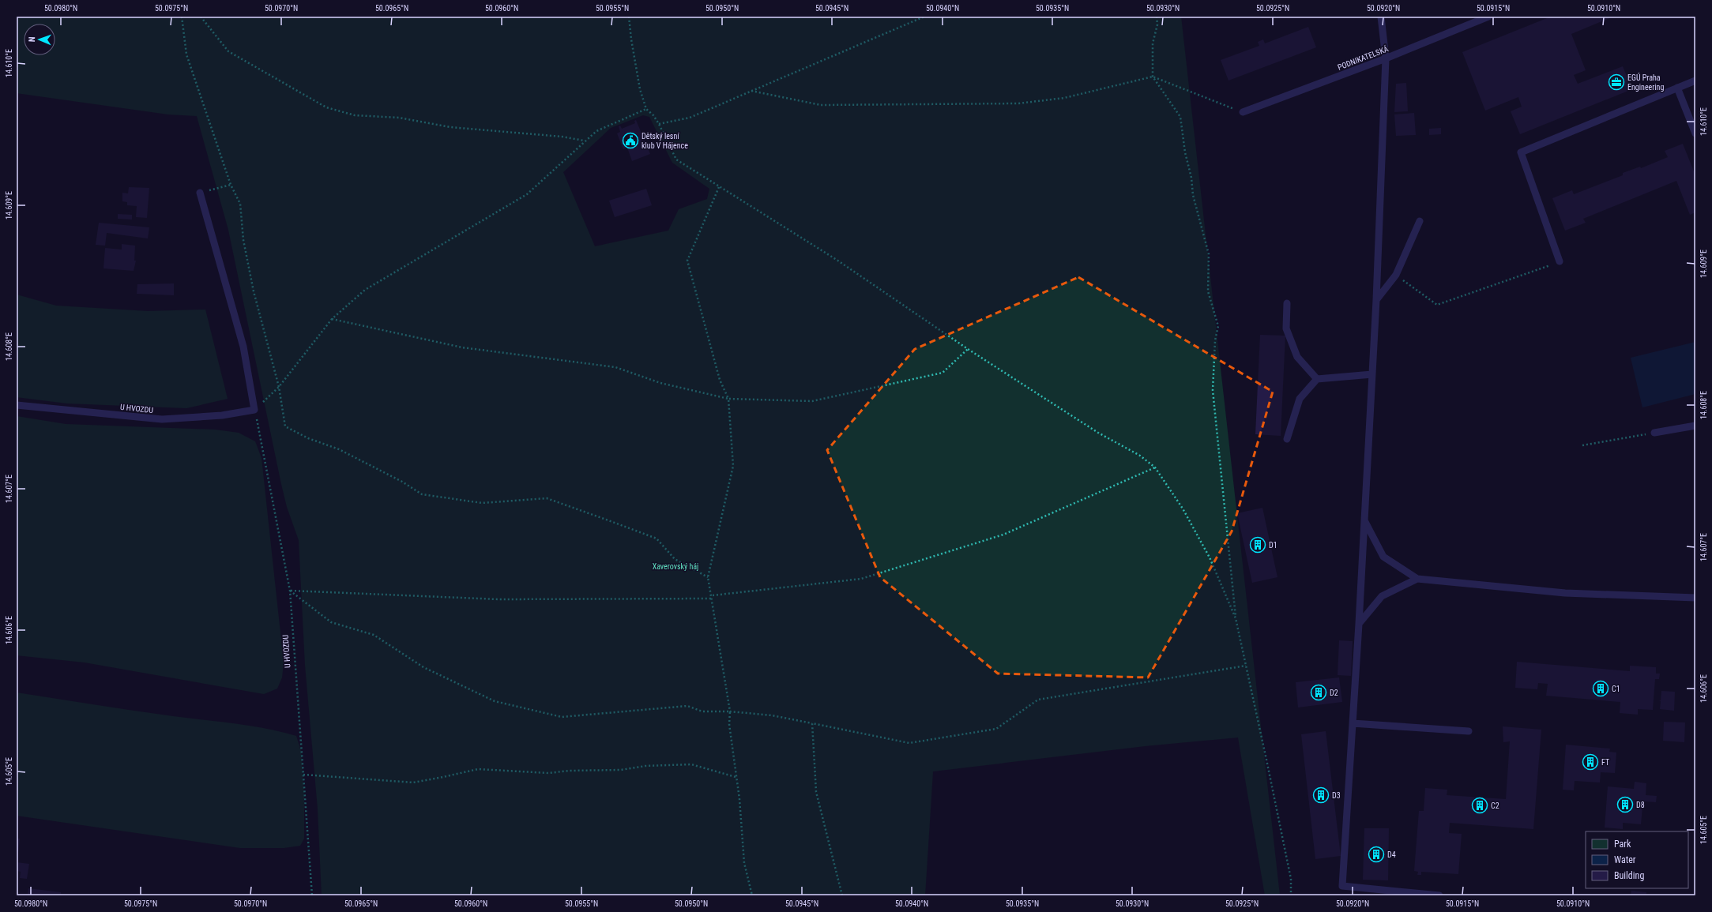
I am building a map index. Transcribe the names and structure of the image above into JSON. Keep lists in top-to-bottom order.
{
  "streets": {
    "lane": ["PODNIKATELSKÁ", "U HVOZDU"]
  },
  "parks": ["Xaverovský háj"],
  "places": {
    "office": ["EGÚ Praha Engineering"],
    "public building": ["Dětský lesní klub V Hájence"],
    "building": [
      "D1",
      "C1",
      "D2",
      "FT",
      "D3",
      "D8",
      "C2",
      "D4"
    ]
  },
  "legend": ["Park", "Water", "Building"],
  "north": "left",
  "coordinates": [
    "50.0980°N",
    "50.0975°N",
    "50.0970°N",
    "50.0965°N",
    "50.0960°N",
    "50.0955°N",
    "50.0950°N",
    "50.0945°N",
    "50.0940°N",
    "50.0935°N",
    "50.0930°N",
    "50.0925°N",
    "50.0920°N",
    "50.0915°N",
    "50.0910°N",
    "14.610°E",
    "14.609°E",
    "14.608°E",
    "14.607°E",
    "14.606°E",
    "14.605°E"
  ]
}
